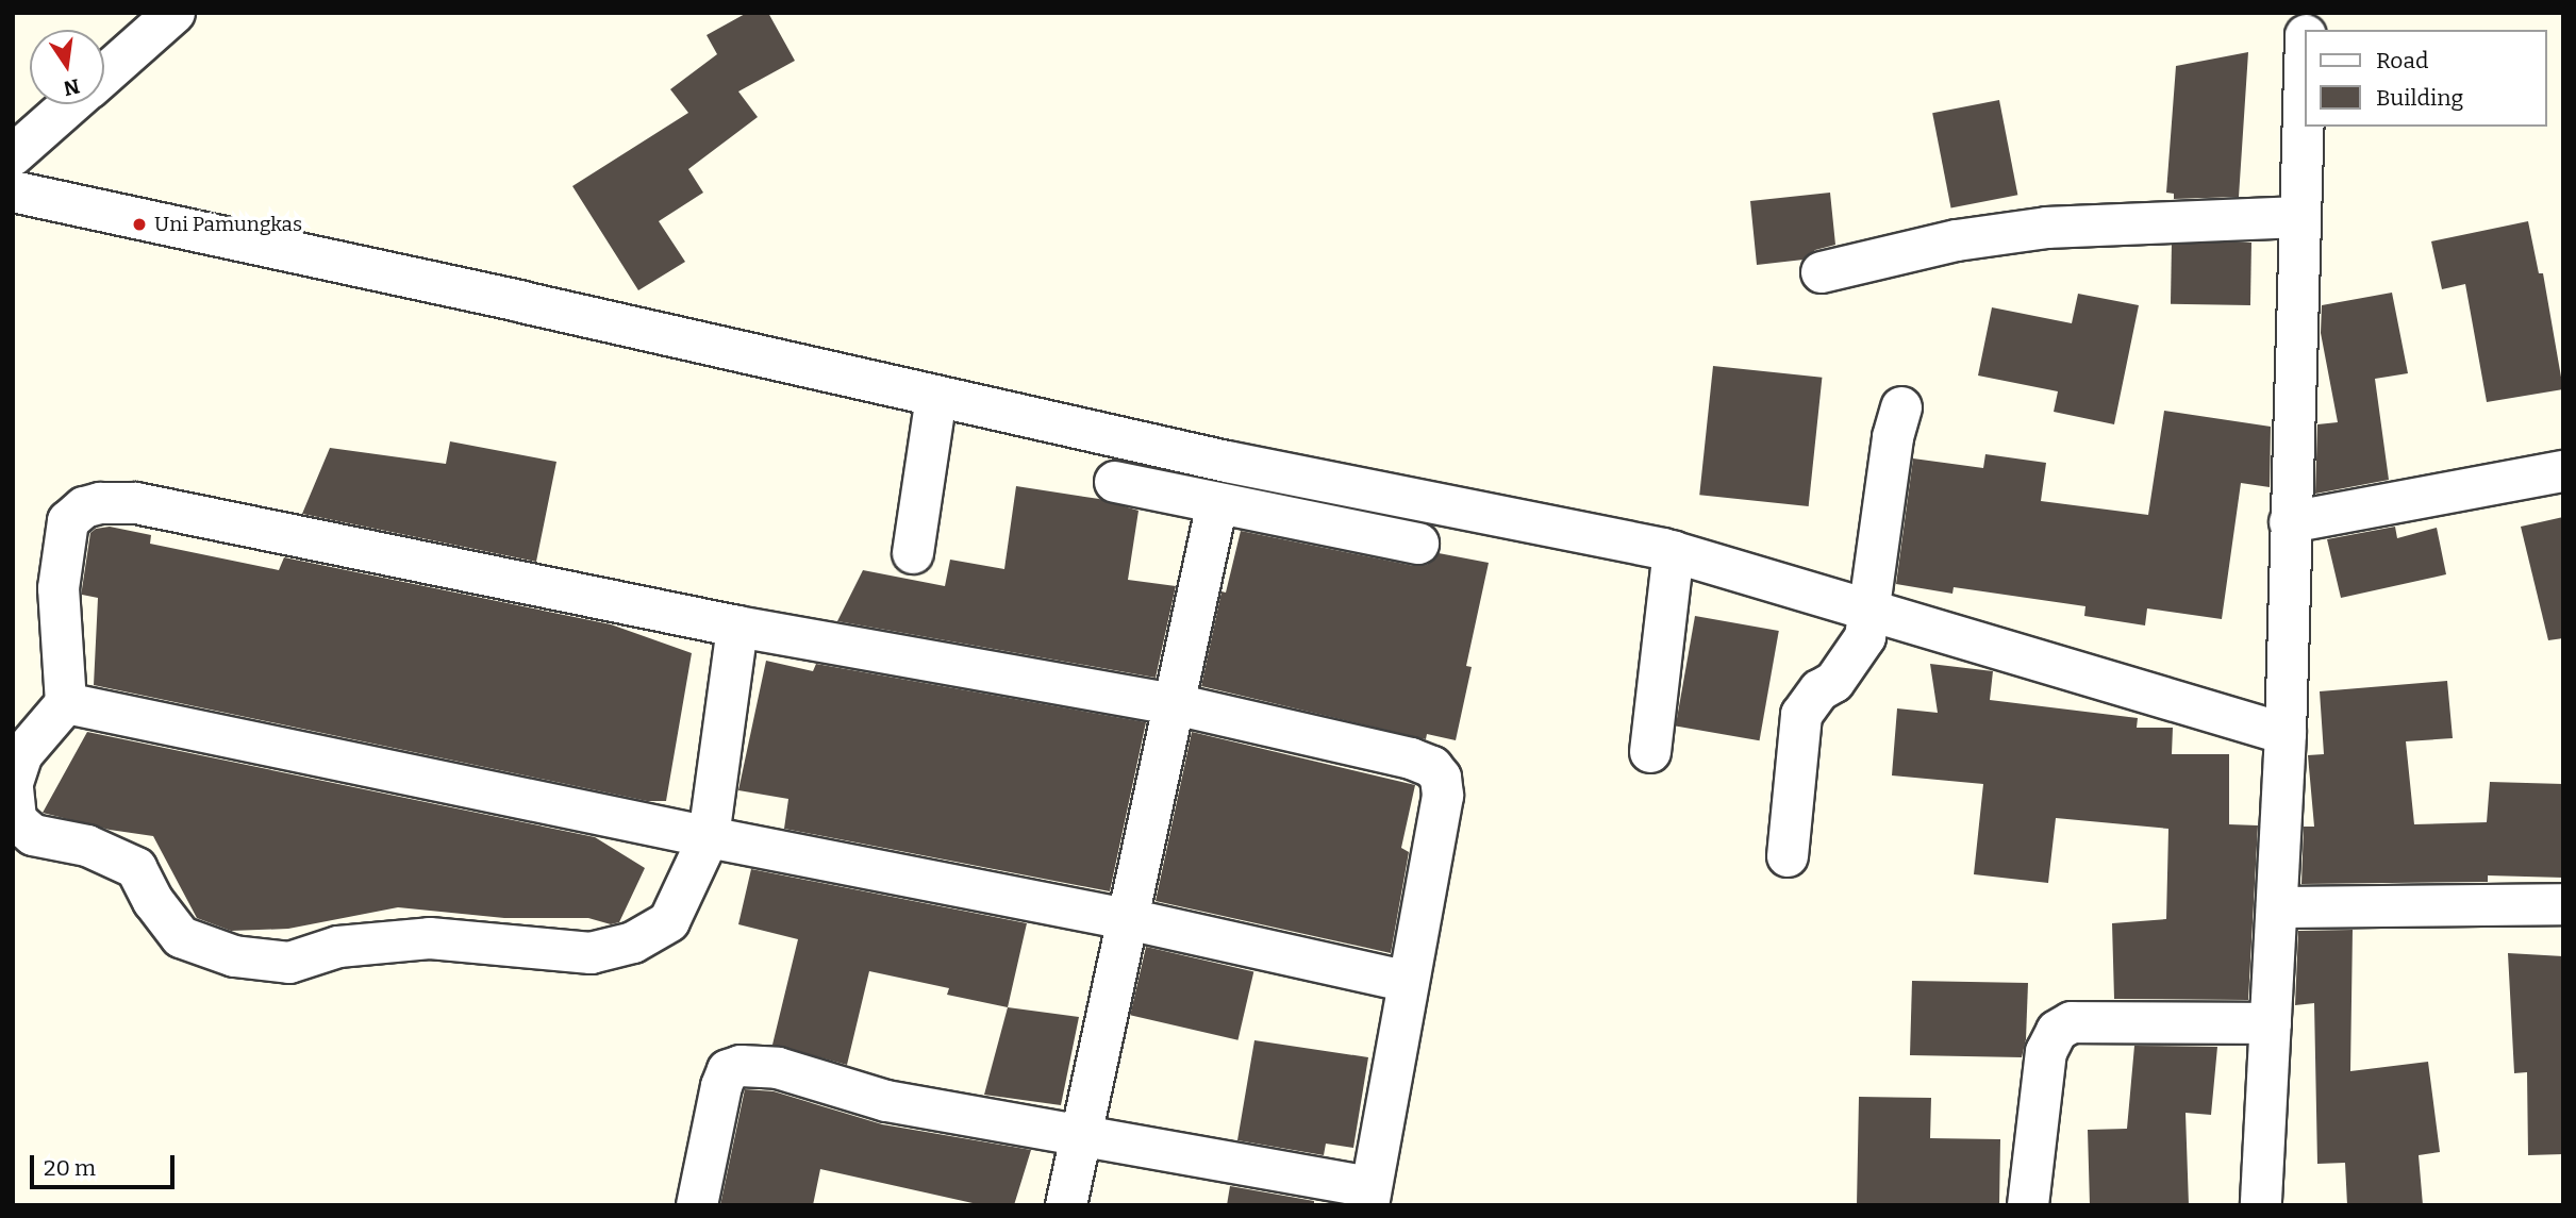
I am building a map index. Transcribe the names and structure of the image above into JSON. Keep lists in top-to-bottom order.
{
  "places": ["Uni Pamungkas"],
  "legend": ["Road", "Building"],
  "scale_bar": "20 m",
  "north": "bottom"
}
